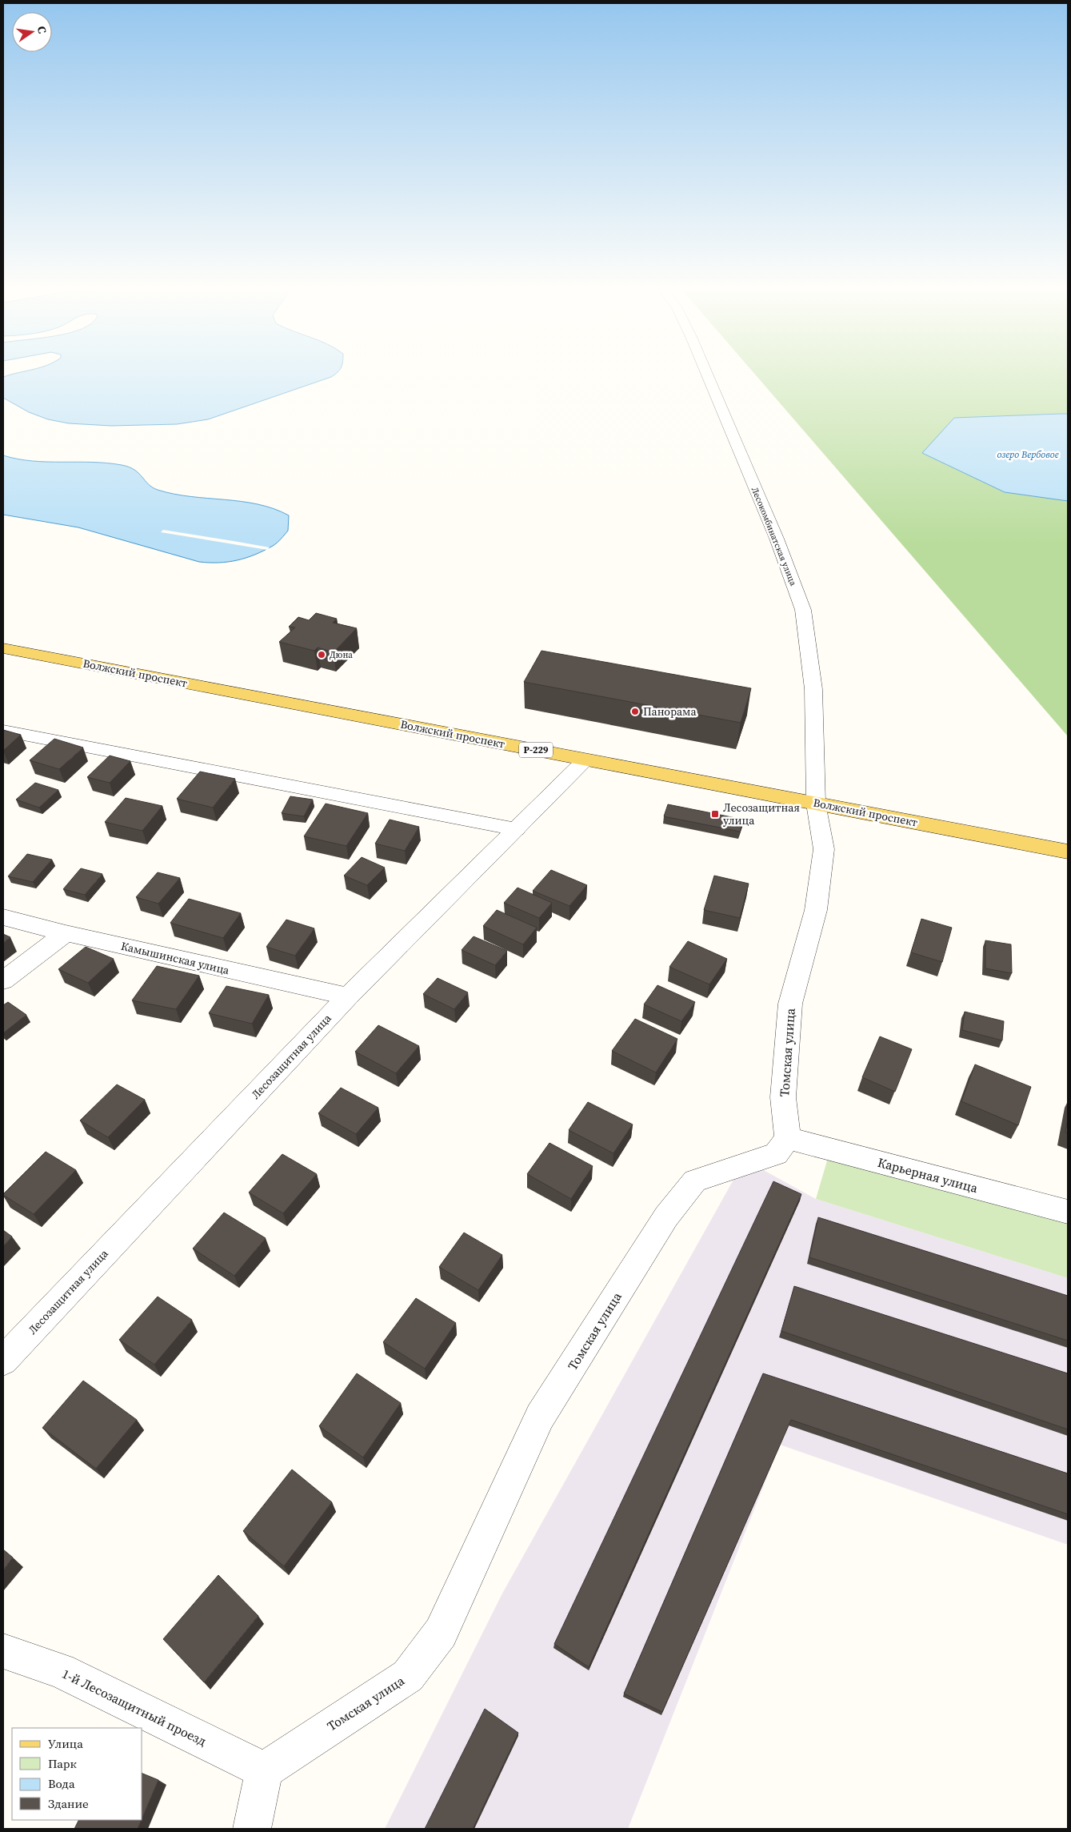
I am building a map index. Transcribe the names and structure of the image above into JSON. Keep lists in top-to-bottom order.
{
  "streets": {
    "main road": ["Волжский проспект", "Р-229"],
    "street": [
      "Лесокомбинатская улица",
      "Камышинская улица",
      "Томская улица",
      "Лесозащитная улица",
      "Карьерная улица",
      "1-й Лесозащитный проезд"
    ]
  },
  "crossings": [
    ["Лесокомбинатская улица", "Волжский проспект"],
    ["Лесокомбинатская улица", "Томская улица"],
    ["Волжский проспект", "Томская улица"],
    ["Волжский проспект", "Лесозащитная улица"],
    ["Камышинская улица", "Лесозащитная улица"],
    ["Томская улица", "Карьерная улица"],
    ["Томская улица", "1-й Лесозащитный проезд"]
  ],
  "water": ["озеро Вербовое"],
  "places": {
    "other": ["Дюна", "Панорама"],
    "transit": ["Лесозащитная улица"]
  },
  "legend": [
    "Улица",
    "Парк",
    "Вода",
    "Здание"
  ],
  "north": "right"
}
